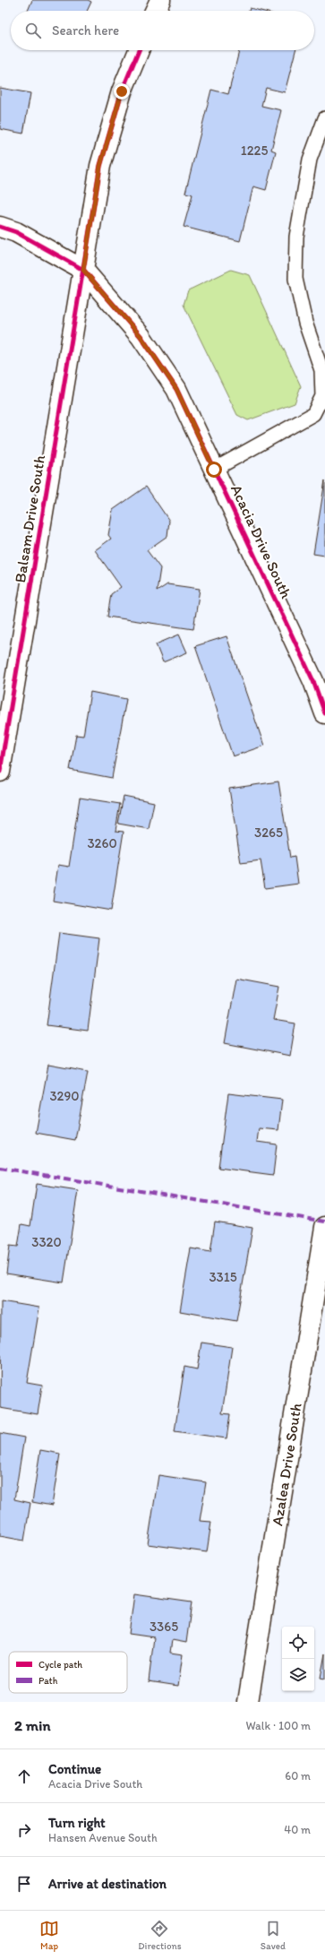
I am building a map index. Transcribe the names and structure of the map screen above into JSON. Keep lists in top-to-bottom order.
{
  "streets": {
    "street": ["Balsam Drive South", "Acacia Drive South", "Azalea Drive South"]
  },
  "crossings": [
    ["Balsam Drive South", "Acacia Drive South"]
  ],
  "house_numbers": [
    "1225",
    "3265",
    "3260",
    "3290",
    "3320",
    "3315",
    "3365"
  ],
  "legend": ["Cycle path", "Path"],
  "page": {
    "search": "Search here",
    "heading": ["2 min", "Walk · 100 m"],
    "list": [
      ["Continue", "Acacia Drive South", "60 m"],
      ["Turn right", "Hansen Avenue South", "40 m"],
      "Arrive at destination"
    ],
    "nav": ["Map", "Directions", "Saved"]
  }
}
